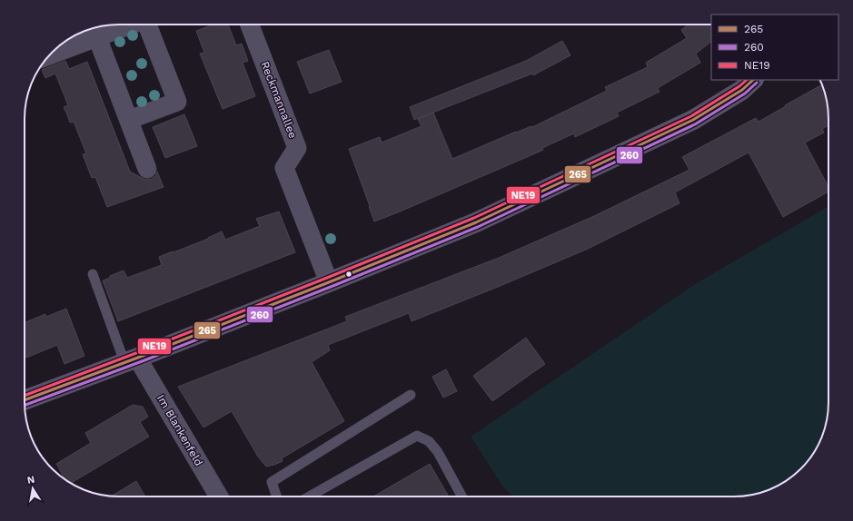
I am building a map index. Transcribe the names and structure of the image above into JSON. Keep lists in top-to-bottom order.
{
  "streets": {
    "street": ["Reckmannallee", "Im Blankenfeld"]
  },
  "lines": ["transit line 265", "transit line NE19", "transit line 260"],
  "legend": ["265", "260", "NE19"],
  "north": "top"
}
